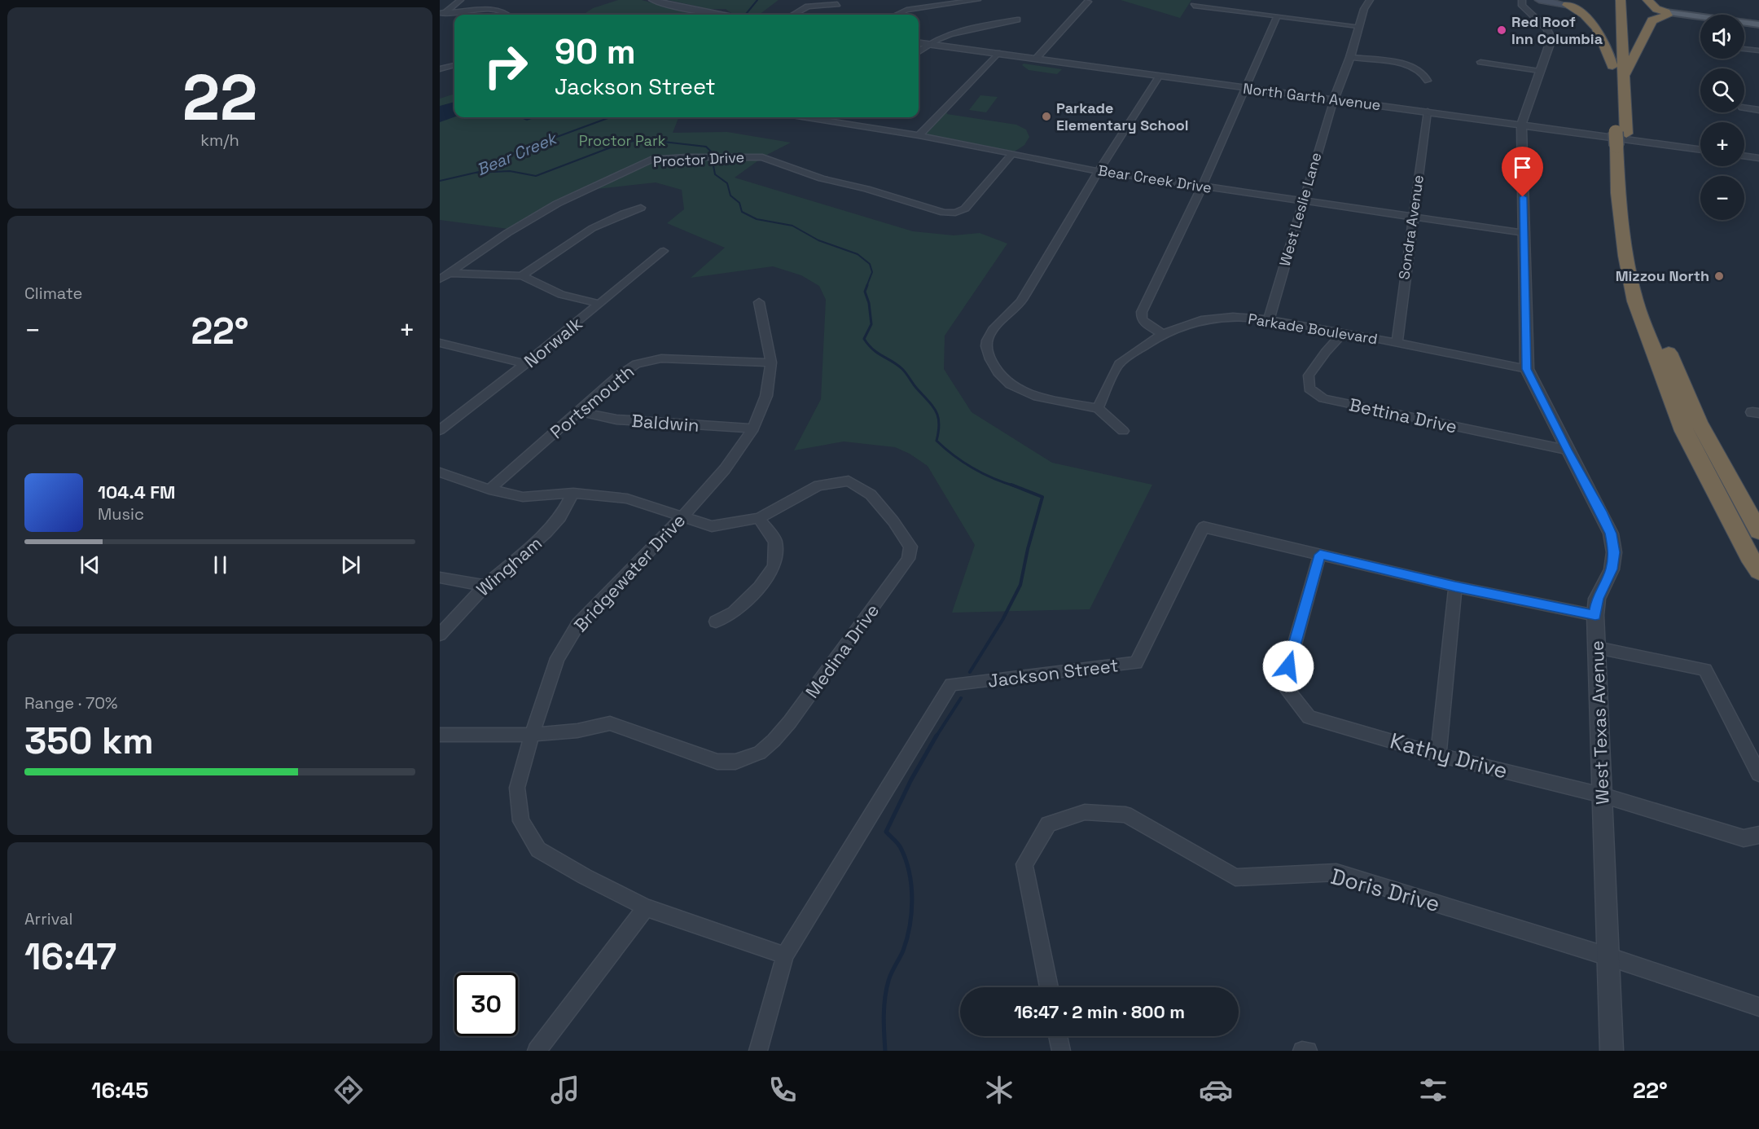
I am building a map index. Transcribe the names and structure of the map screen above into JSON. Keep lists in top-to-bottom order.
{
  "streets": {
    "street": [
      "North Garth Avenue",
      "Proctor Drive",
      "Bear Creek Drive",
      "West Leslie Lane",
      "Sondra Avenue",
      "Parkade Boulevard",
      "Norwalk",
      "Portsmouth",
      "Bettina Drive",
      "Baldwin",
      "Wingham",
      "Bridgewater Drive",
      "Medina Drive",
      "Jackson Street",
      "West Texas Avenue",
      "Kathy Drive",
      "Doris Drive"
    ]
  },
  "crossings": [
    ["North Garth Avenue", "West Leslie Lane"],
    ["North Garth Avenue", "Sondra Avenue"],
    ["North Garth Avenue", "West Texas Avenue"],
    ["Proctor Drive", "Bear Creek Drive"],
    ["Bear Creek Drive", "West Leslie Lane"],
    ["Bear Creek Drive", "Sondra Avenue"],
    ["Bear Creek Drive", "West Texas Avenue"],
    ["West Leslie Lane", "Parkade Boulevard"],
    ["Sondra Avenue", "Parkade Boulevard"],
    ["Parkade Boulevard", "Bettina Drive"],
    ["Parkade Boulevard", "West Texas Avenue"],
    ["Portsmouth", "Baldwin"],
    ["Portsmouth", "Bridgewater Drive"],
    ["Portsmouth", "Medina Drive"],
    ["Bettina Drive", "West Texas Avenue"],
    ["Baldwin", "Bridgewater Drive"],
    ["Wingham", "Medina Drive"],
    ["Bridgewater Drive", "Medina Drive"],
    ["Bridgewater Drive", "Jackson Street"],
    ["Jackson Street", "West Texas Avenue"],
    ["Jackson Street", "Kathy Drive"],
    ["West Texas Avenue", "Kathy Drive"],
    ["West Texas Avenue", "Doris Drive"]
  ],
  "water": ["Bear Creek"],
  "parks": ["Proctor Park"],
  "places": ["Red Roof Inn Columbia", "Parkade Elementary School", "Mizzou North"],
  "page": {
    "tile": [
      ["22", "km/h"],
      "Climate",
      ["Range · 70%", "350 km"],
      ["Arrival", "16:47"]
    ],
    "map_buttons": ["+", "−"],
    "turn": ["90 m", "Jackson Street"],
    "heat": ["−", "22°", "+"],
    "song": ["104.4 FM", "Music"],
    "limit": "30",
    "trip": "16:47 · 2 min · 800 m",
    "tabs": ["16:45", "22°"]
  }
}
